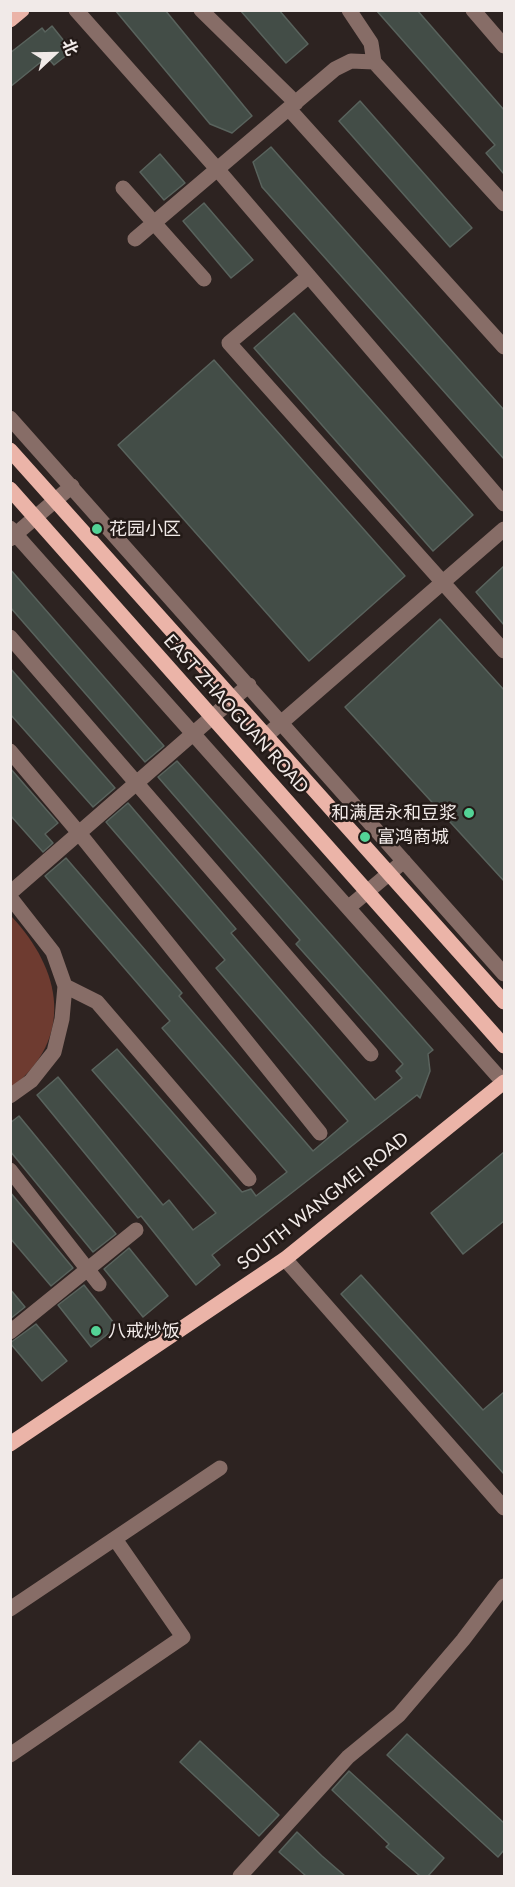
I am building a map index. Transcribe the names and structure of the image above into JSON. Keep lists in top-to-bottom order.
{
  "streets": {
    "main road": ["EAST ZHAOGUAN ROAD", "SOUTH WANGMEI ROAD"]
  },
  "places": [
    "花园小区",
    "和满居永和豆浆",
    "富鸿商城",
    "八戒炒饭"
  ],
  "north": "right"
}
